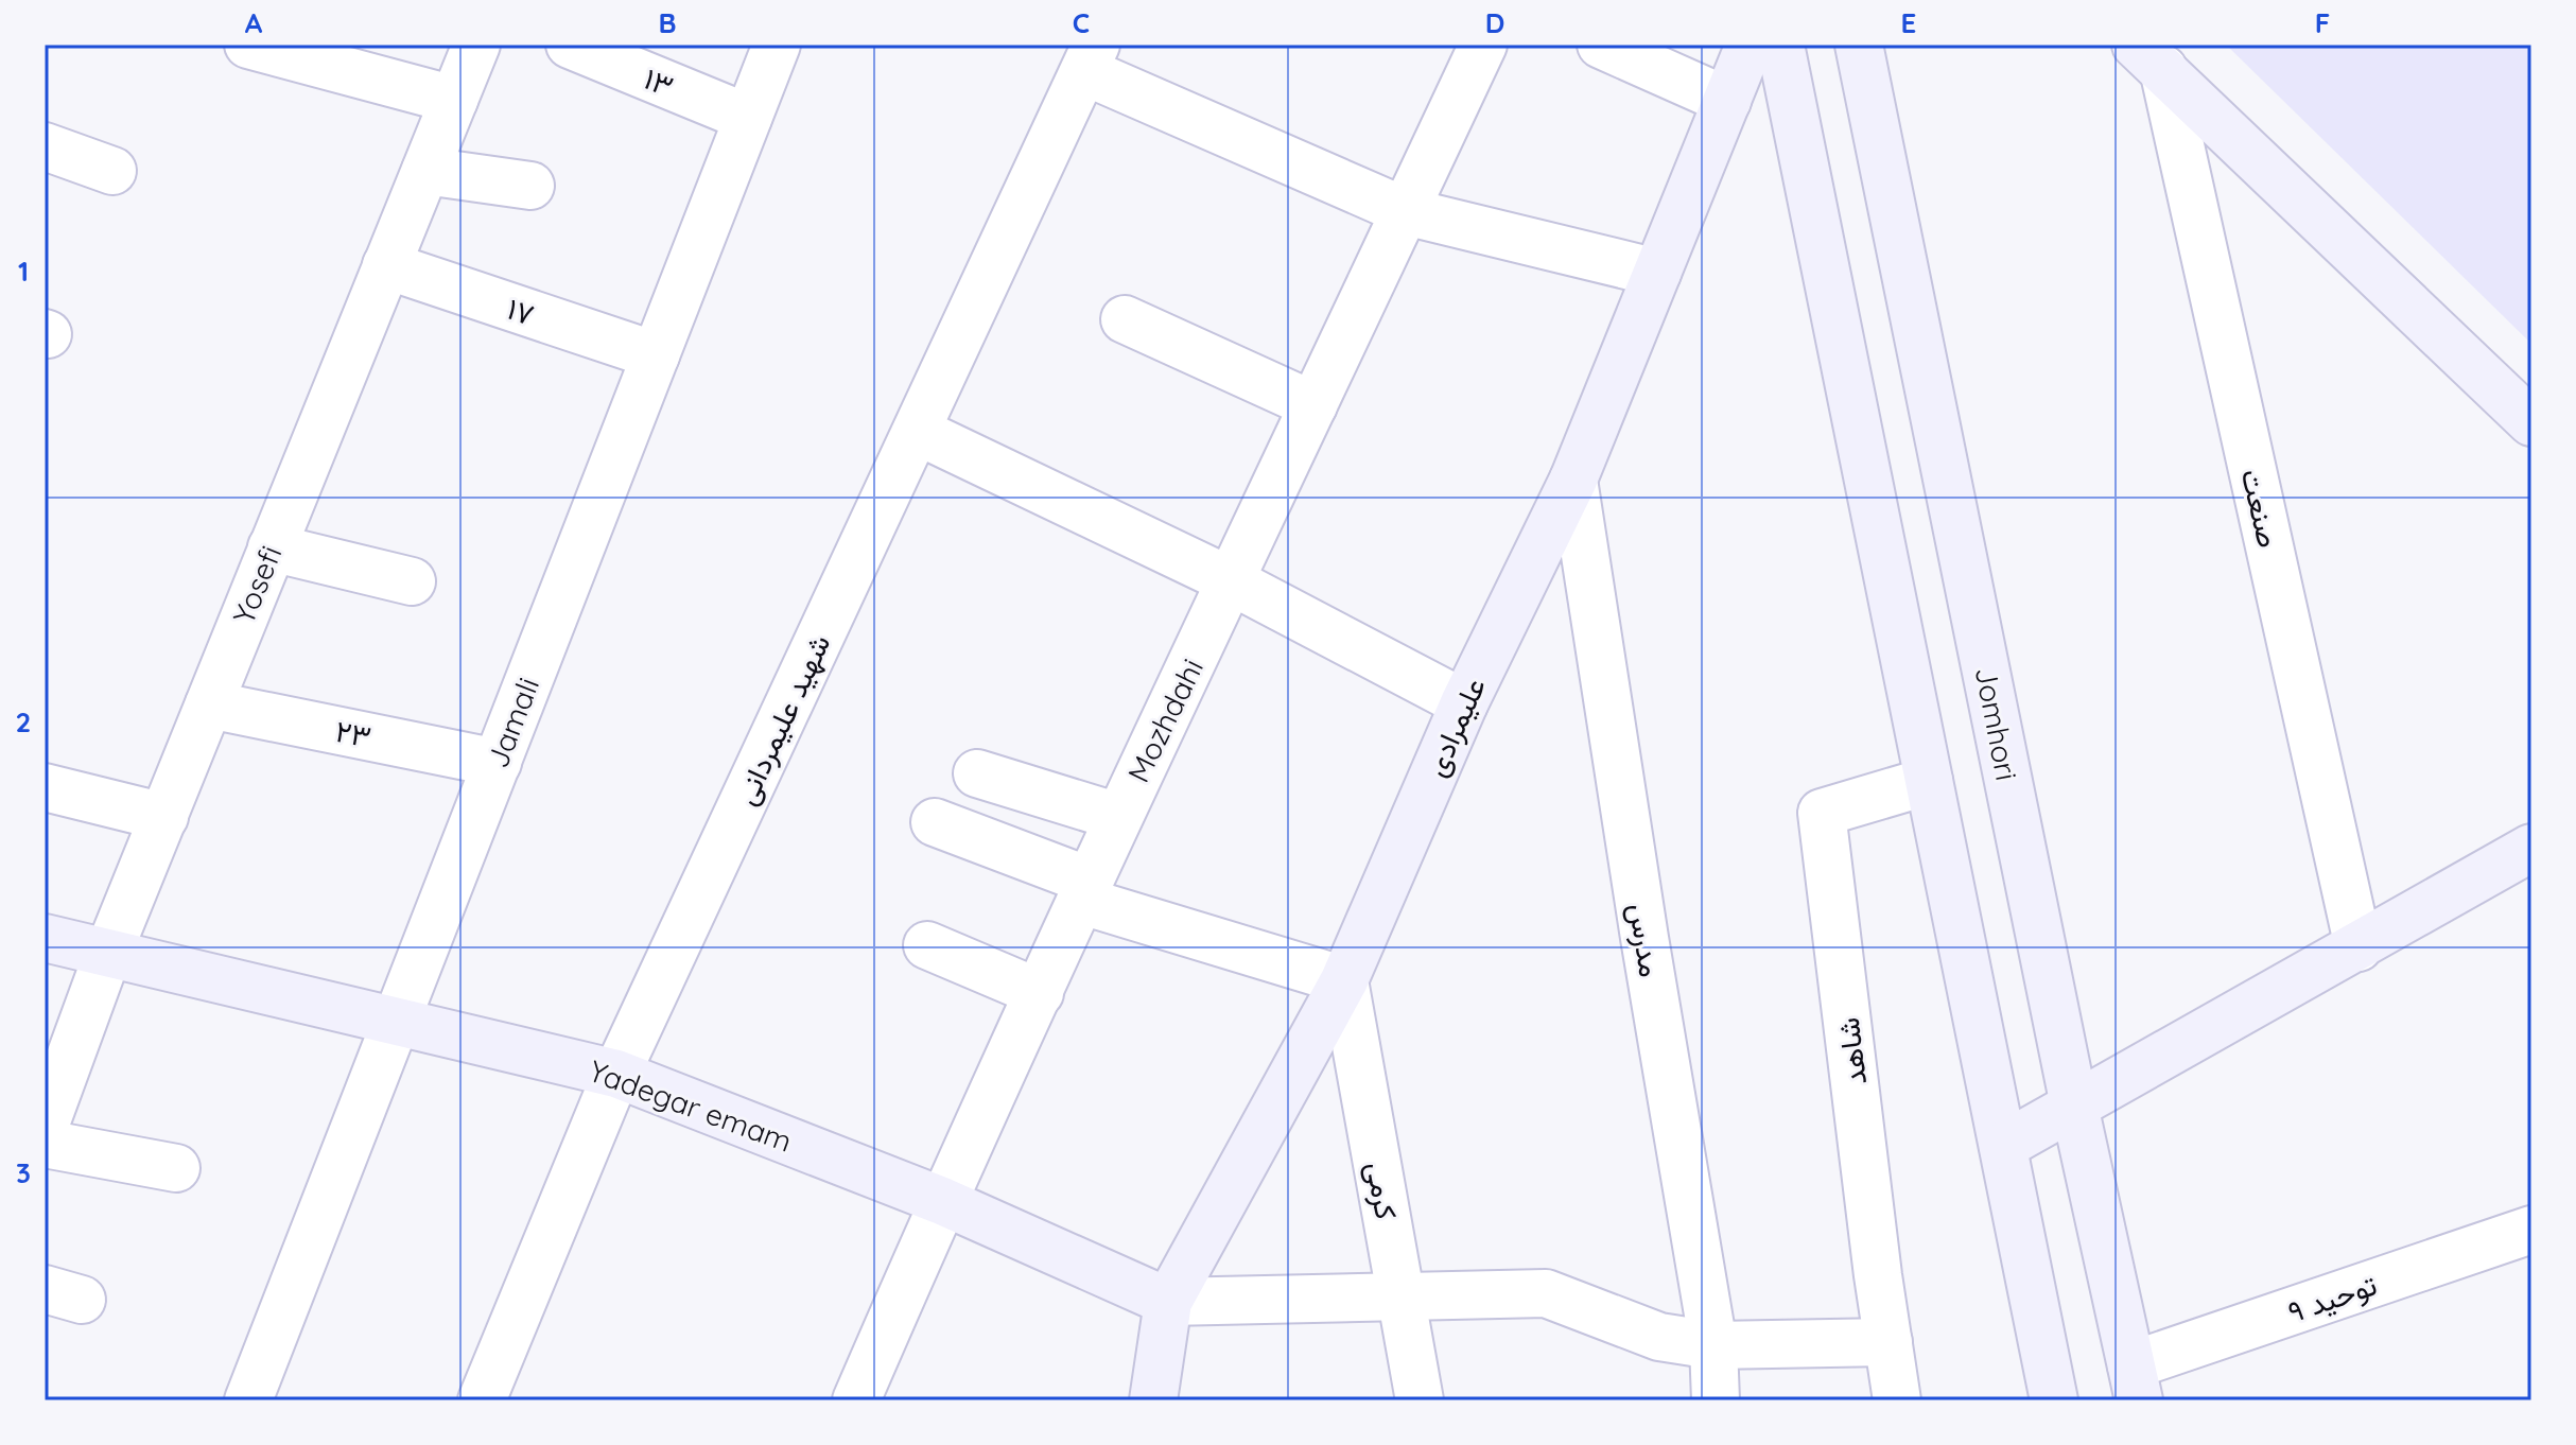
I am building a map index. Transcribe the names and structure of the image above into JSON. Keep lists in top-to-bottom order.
{
  "streets": {
    "street": [
      "۱۳",
      "۱۷",
      "صنعت",
      "Yosefi",
      "شهید علیمردانی",
      "Mozhdahi",
      "Jamali",
      "Jomhori",
      "علیمرادی",
      "۲۳",
      "مدرس",
      "شاهد",
      "Yadegar emam",
      "کرمی",
      "توحید ۹"
    ]
  },
  "crossings": [
    ["۱۳", "Jamali"],
    ["۱۷", "Yosefi"],
    ["۱۷", "Jamali"],
    ["Yosefi", "۲۳"],
    ["Yosefi", "Yadegar emam"],
    ["شهید علیمردانی", "Yadegar emam"],
    ["Mozhdahi", "Yadegar emam"],
    ["Jamali", "۲۳"],
    ["Jamali", "Yadegar emam"],
    ["Jomhori", "توحید ۹"],
    ["علیمرادی", "مدرس"],
    ["علیمرادی", "Yadegar emam"],
    ["علیمرادی", "کرمی"]
  ],
  "grid": {
    "columns": [
      "A",
      "B",
      "C",
      "D",
      "E",
      "F"
    ],
    "rows": ["1", "2", "3"]
  }
}
